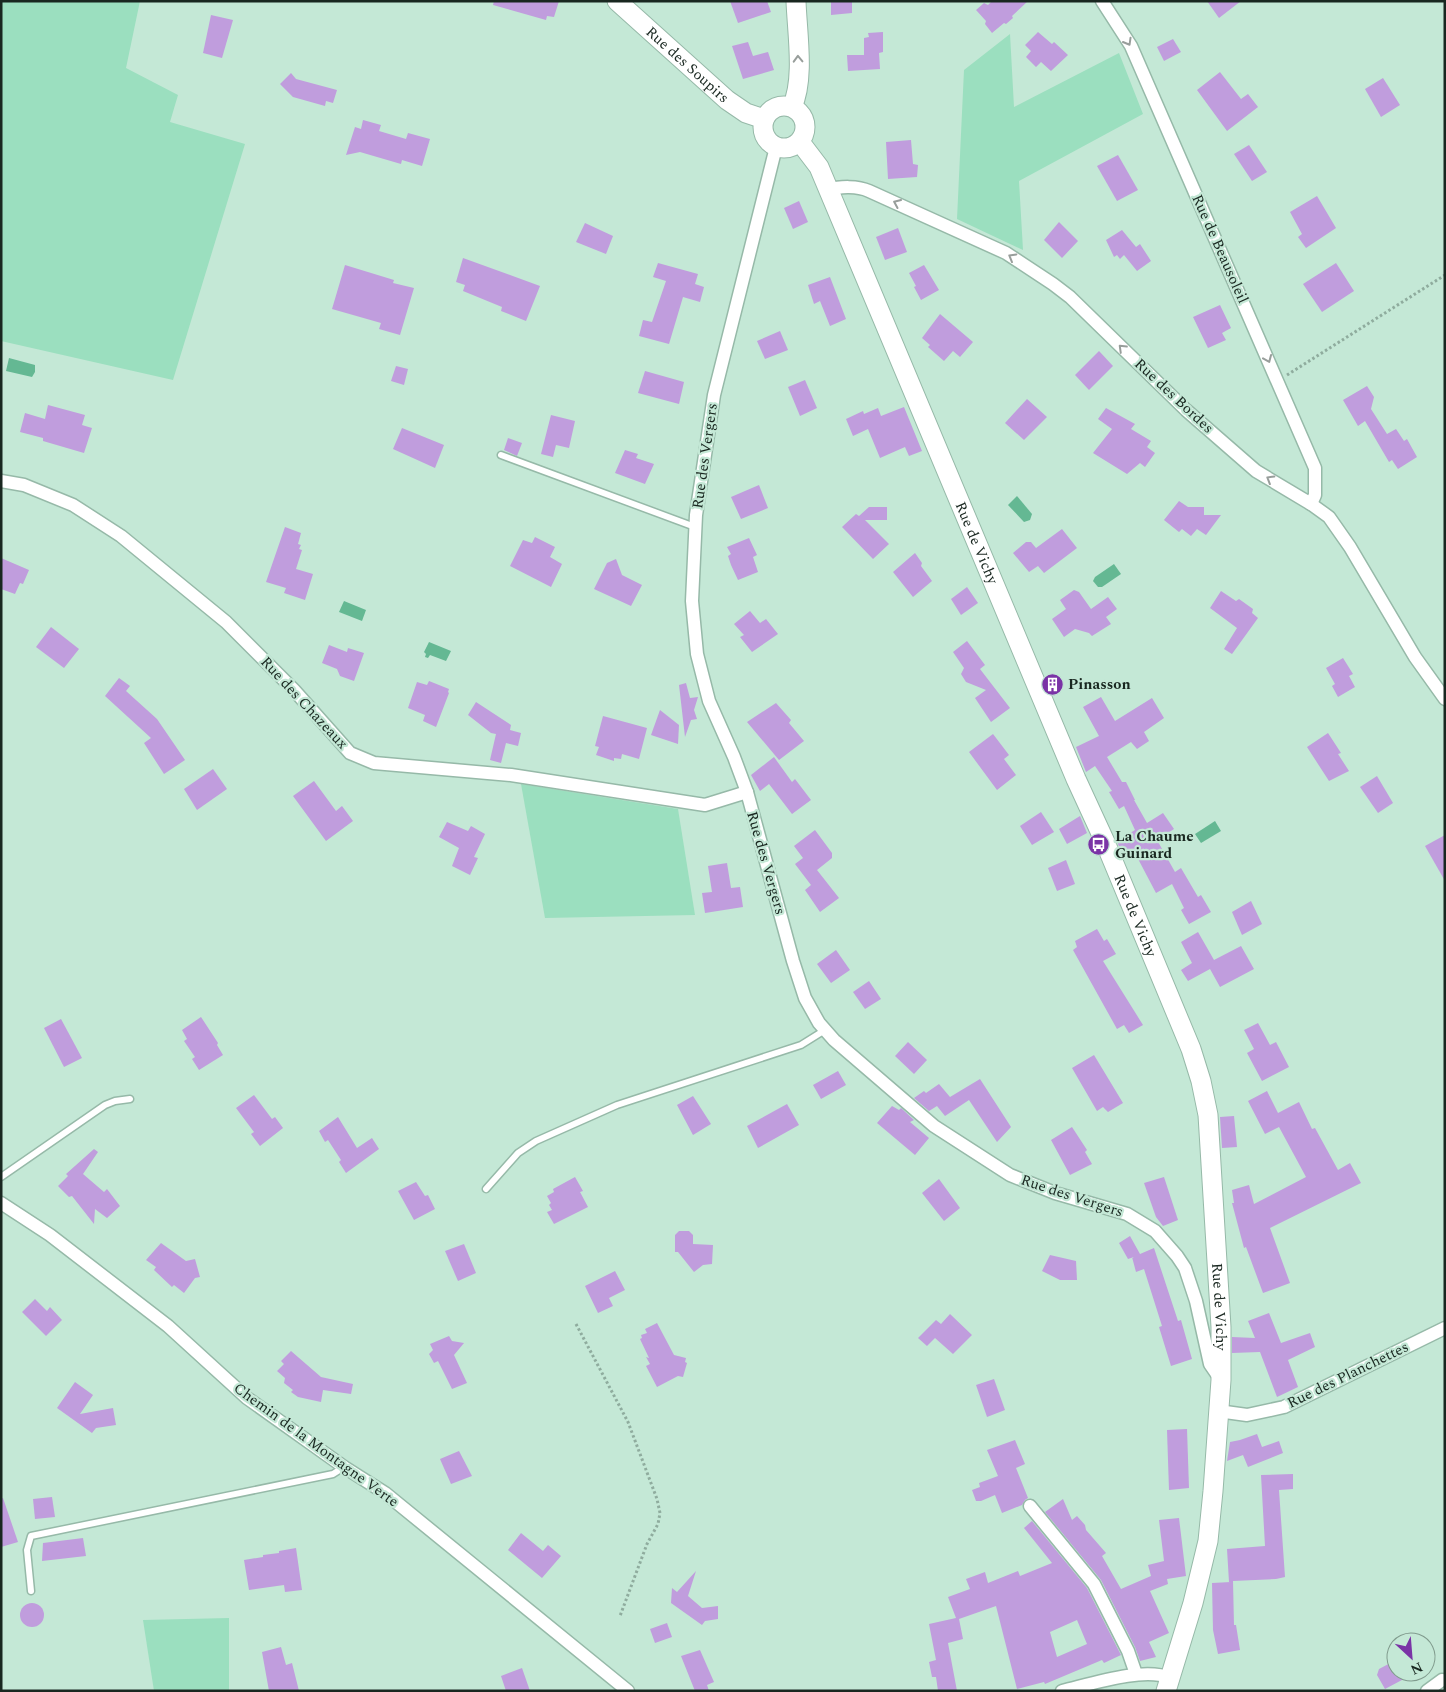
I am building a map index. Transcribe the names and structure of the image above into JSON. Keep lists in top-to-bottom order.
{
  "streets": {
    "street": [
      "Rue des Soupirs",
      "Rue de Beausoleil",
      "Rue des Bordes",
      "Rue des Vergers",
      "Rue de Vichy",
      "Rue des Chazeaux",
      "Rue des Planchettes",
      "Chemin de la Montagne Verte"
    ]
  },
  "crossings": [
    ["Rue des Soupirs", "Rue des Vergers"],
    ["Rue des Soupirs", "Rue de Vichy"],
    ["Rue de Beausoleil", "Rue des Bordes"],
    ["Rue des Bordes", "Rue de Vichy"],
    ["Rue des Vergers", "Rue de Vichy"],
    ["Rue des Vergers", "Rue des Chazeaux"],
    ["Rue de Vichy", "Rue des Planchettes"]
  ],
  "one_way": ["Rue de Beausoleil", "Rue des Bordes"],
  "places": {
    "building": ["Pinasson"],
    "bus stop": ["La Chaume Guinard"]
  },
  "north": "bottom right"
}
